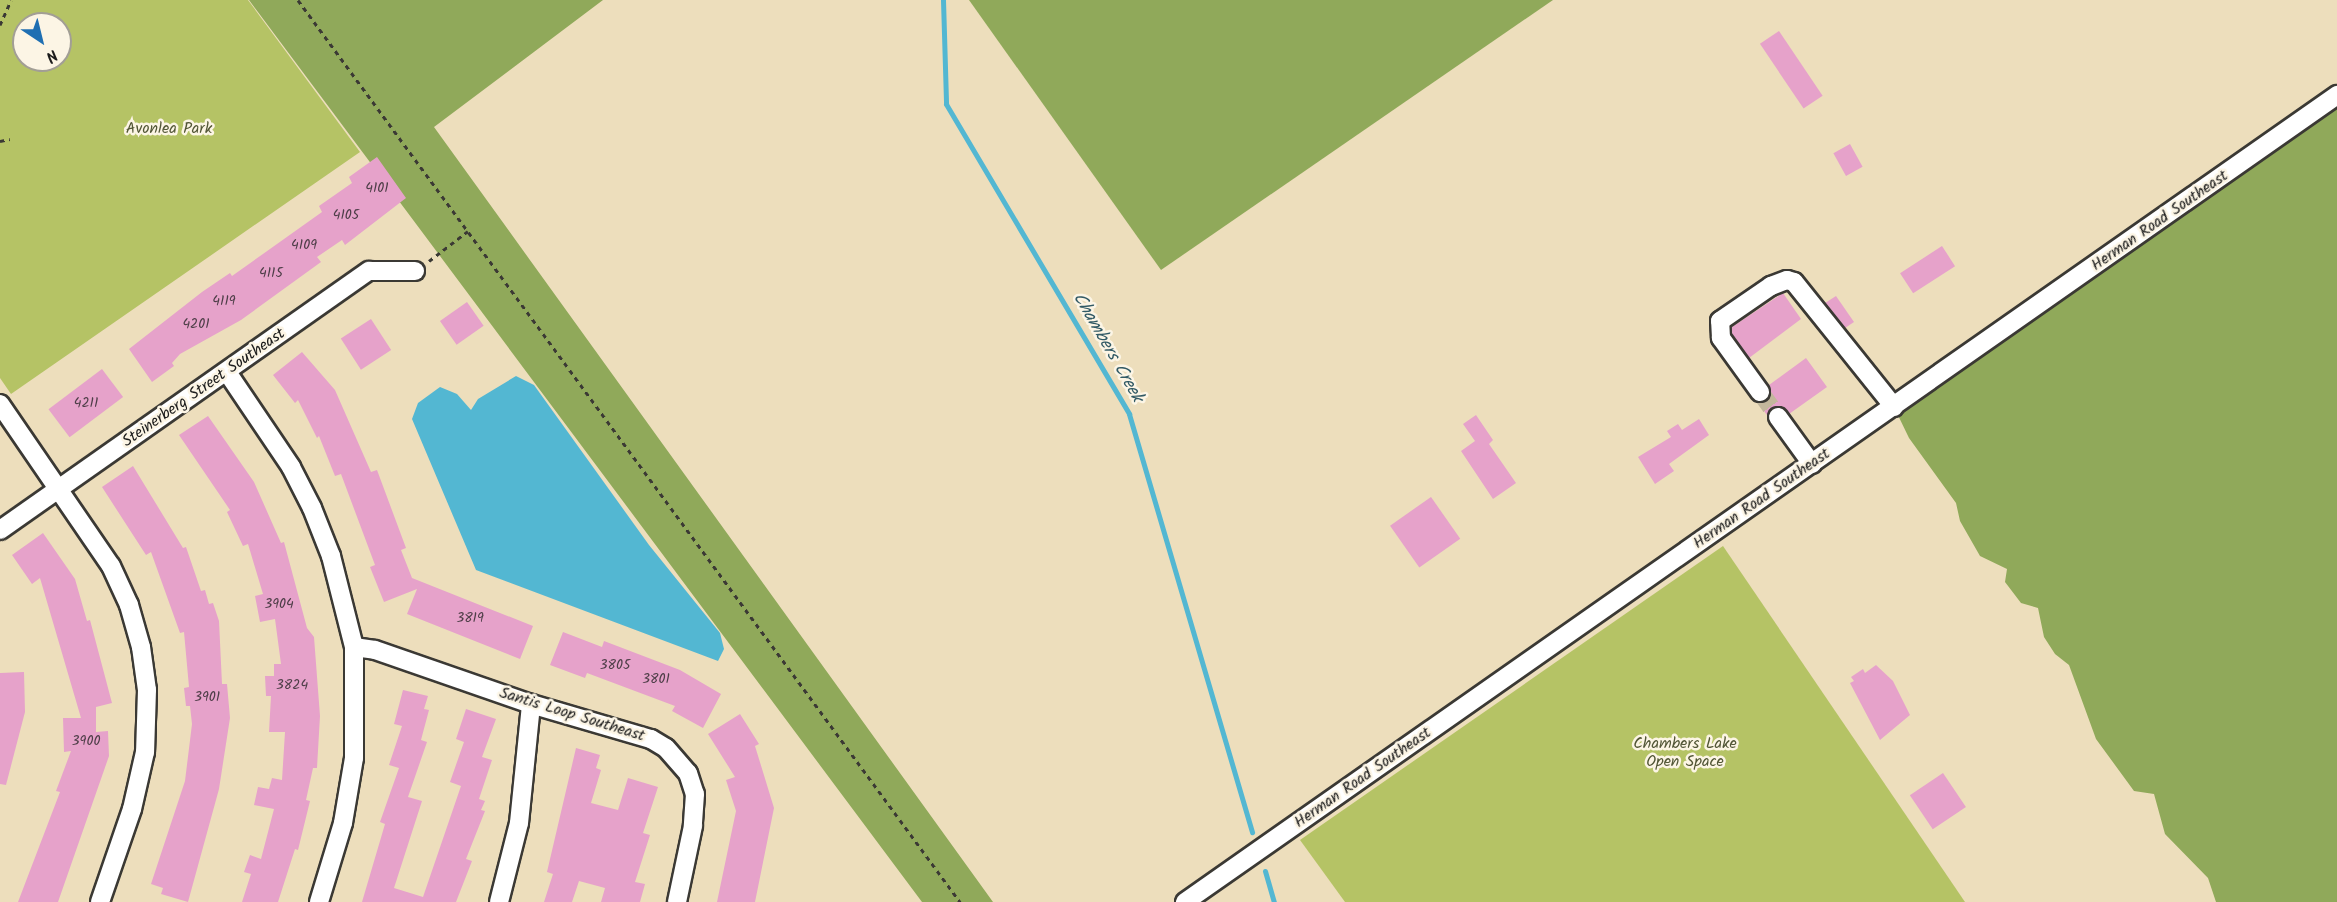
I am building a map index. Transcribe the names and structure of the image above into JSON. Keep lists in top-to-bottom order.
{
  "streets": {
    "street": ["Herman Road Southeast", "Steinerberg Street Southeast", "Santis Loop Southeast"]
  },
  "water": ["Chambers Creek"],
  "parks": ["Avonlea Park", "Chambers Lake Open Space"],
  "house_numbers": [
    "4101",
    "4105",
    "4109",
    "4115",
    "4119",
    "4201",
    "4211",
    "3904",
    "3819",
    "3805",
    "3801",
    "3824",
    "3901",
    "3900"
  ],
  "north": "bottom right"
}
